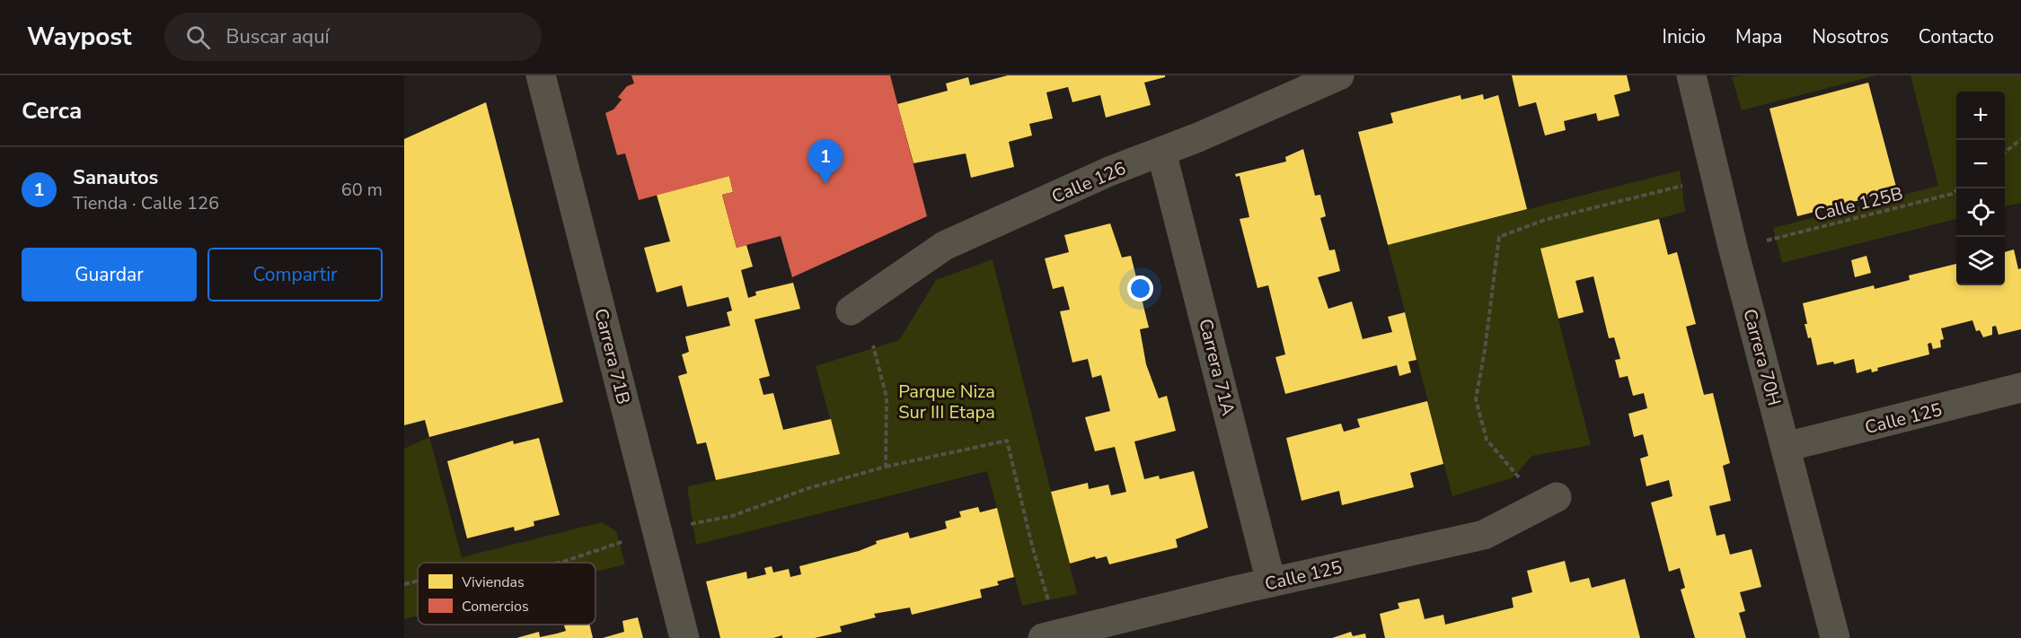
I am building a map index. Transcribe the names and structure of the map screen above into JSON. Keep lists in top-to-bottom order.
{
  "streets": {
    "street": [
      "Calle 126",
      "Carrera 71B",
      "Carrera 70H",
      "Carrera 71A",
      "Calle 125"
    ],
    "path": ["Calle 125B"]
  },
  "crossings": [
    ["Calle 126", "Carrera 71A"],
    ["Carrera 70H", "Calle 125"],
    ["Carrera 71A", "Calle 125"]
  ],
  "parks": ["Parque Niza Sur III Etapa"],
  "legend": ["Viviendas", "Comercios"],
  "page": {
    "header": "Waypost",
    "search": "Buscar aquí",
    "nav": [
      "Inicio",
      "Mapa",
      "Nosotros",
      "Contacto"
    ],
    "heading": "Cerca",
    "map_buttons": ["+", "−"],
    "pins": "1",
    "list": [
      {
        "mark": "1",
        "name": "Sanautos",
        "note": "Tienda · Calle 126",
        "value": "60 m"
      }
    ],
    "buttons": ["Guardar", "Compartir"]
  }
}
